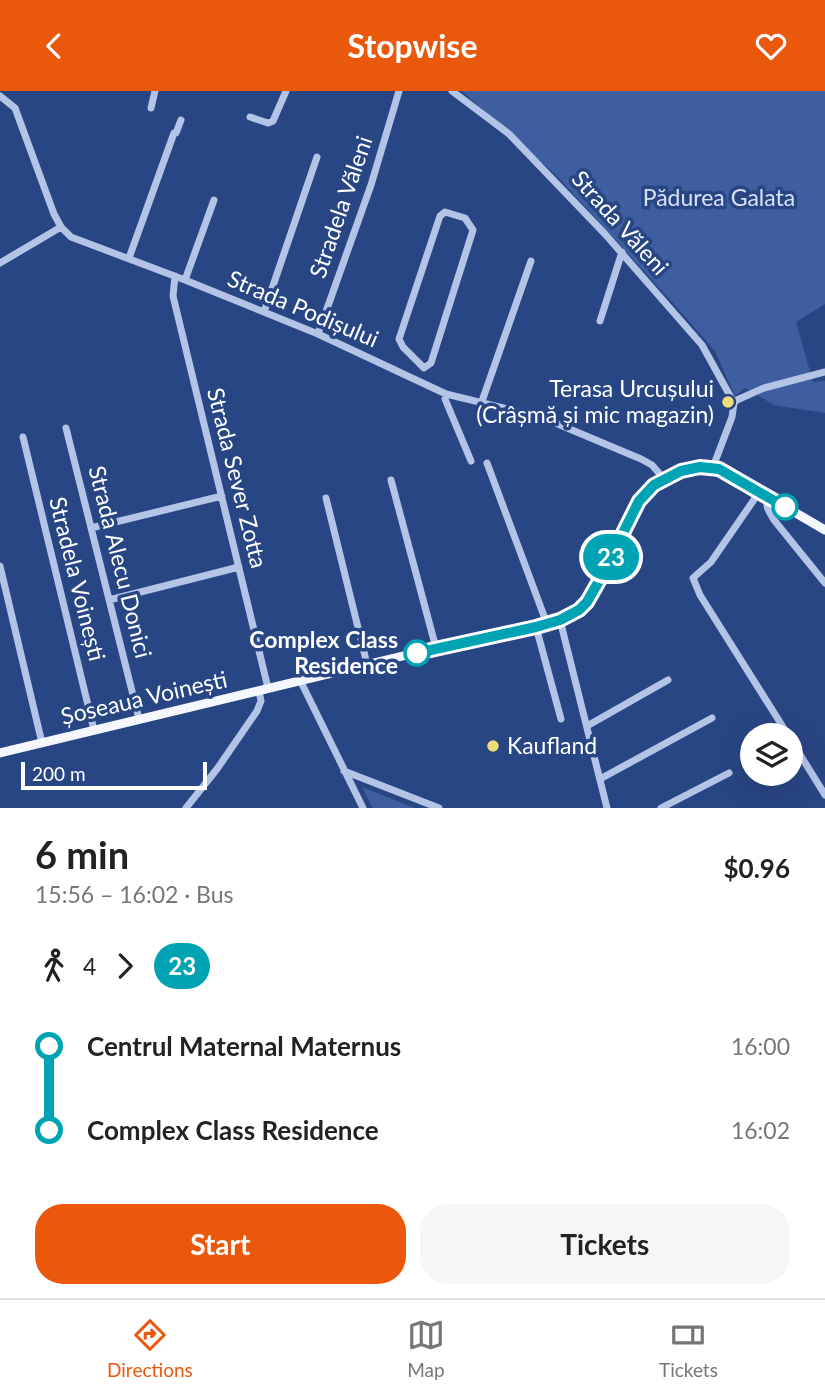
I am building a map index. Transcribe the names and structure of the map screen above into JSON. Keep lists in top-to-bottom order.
{
  "streets": {
    "main road": ["Șoseaua Voinești"],
    "street": [
      "Stradela Văleni",
      "Strada Văleni",
      "Strada Podișului",
      "Strada Sever Zotta",
      "Strada Alecu Donici",
      "Stradela Voinești"
    ]
  },
  "crossings": [
    ["Stradela Văleni", "Strada Podișului"],
    ["Strada Podișului", "Strada Sever Zotta"],
    ["Strada Podișului", "Șoseaua Voinești"],
    ["Strada Sever Zotta", "Șoseaua Voinești"],
    ["Strada Alecu Donici", "Șoseaua Voinești"],
    ["Stradela Voinești", "Șoseaua Voinești"]
  ],
  "parks": ["Pădurea Galata"],
  "places": ["Terasa Urcușului (Crâșmă și mic magazin)", "Complex Class Residence", "Kaufland"],
  "lines": ["bus line 23"],
  "scale_bar": "200 m",
  "page": {
    "header": "Stopwise",
    "on_map": "23",
    "scale": "200 m",
    "heading": ["6 min", "15:56 – 16:02 · Bus", "$0.96"],
    "legs": ["4", "23"],
    "list": [
      {
        "name": "Centrul Maternal Maternus",
        "value": "16:00"
      },
      {
        "name": "Complex Class Residence",
        "value": "16:02"
      }
    ],
    "buttons": ["Start", "Tickets"],
    "tabs": ["Directions", "Map", "Tickets"]
  }
}
